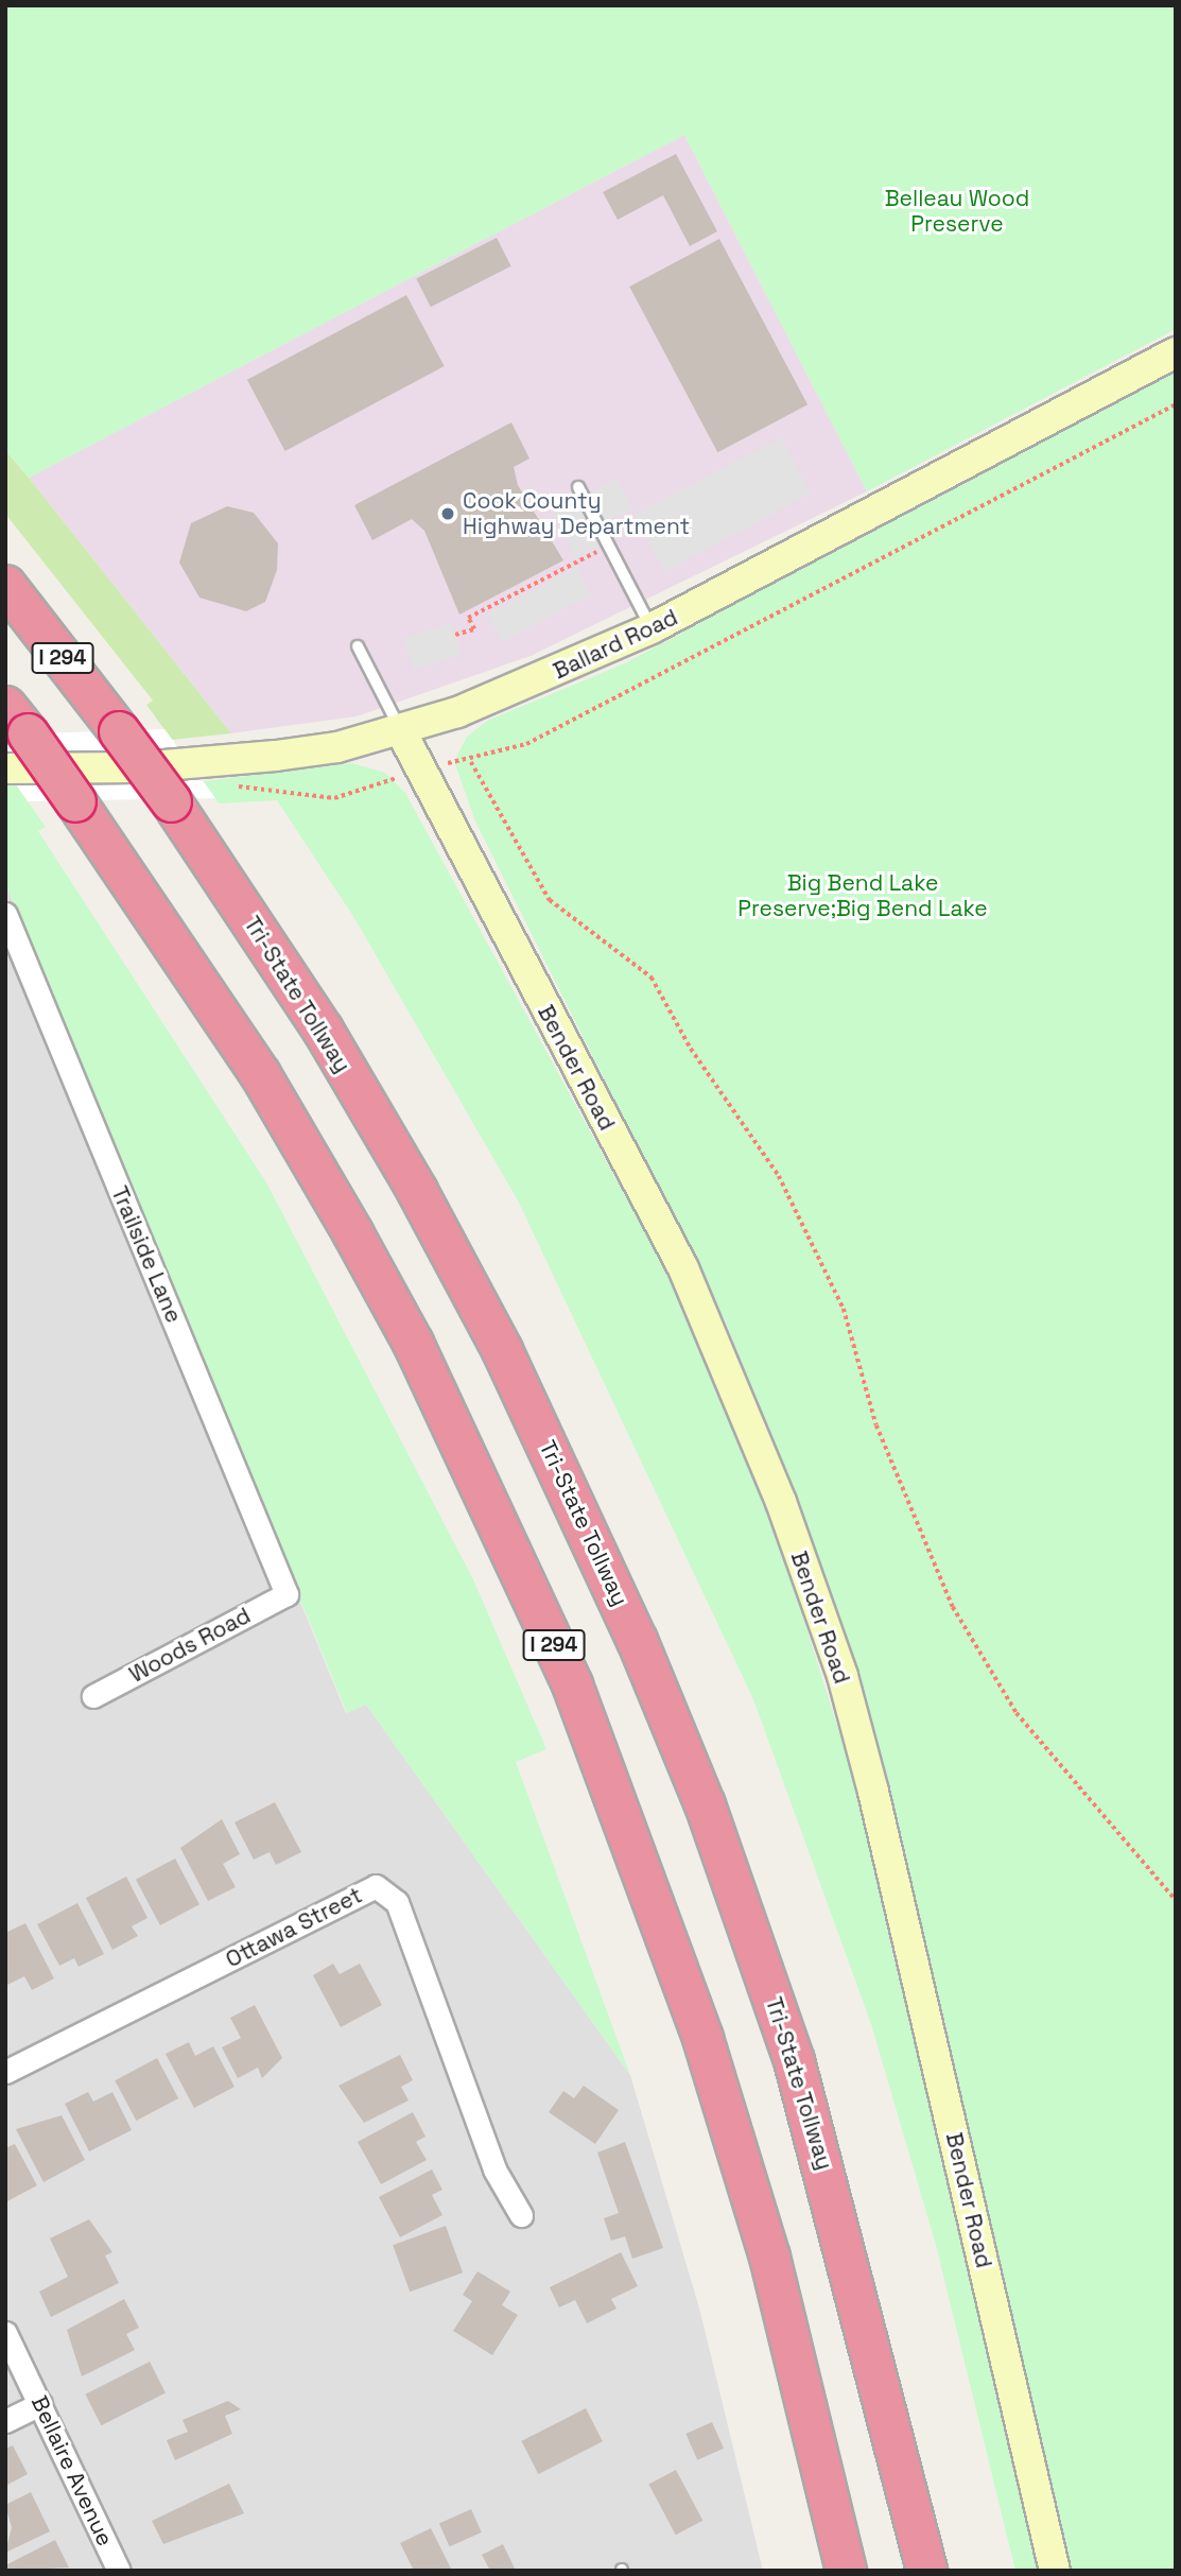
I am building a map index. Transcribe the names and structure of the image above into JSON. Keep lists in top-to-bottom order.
{
  "streets": {
    "highway": ["I 294", "Tri-State Tollway"],
    "street": [
      "Ballard Road",
      "Bender Road",
      "Trailside Lane",
      "Woods Road",
      "Ottawa Street",
      "Bellaire Avenue"
    ]
  },
  "crossings": [
    ["Ballard Road", "Bender Road"],
    ["Trailside Lane", "Woods Road"]
  ],
  "parks": ["Belleau Wood Preserve", "Big Bend Lake Preserve;Big Bend Lake"],
  "places": ["Cook County Highway Department"]
}
